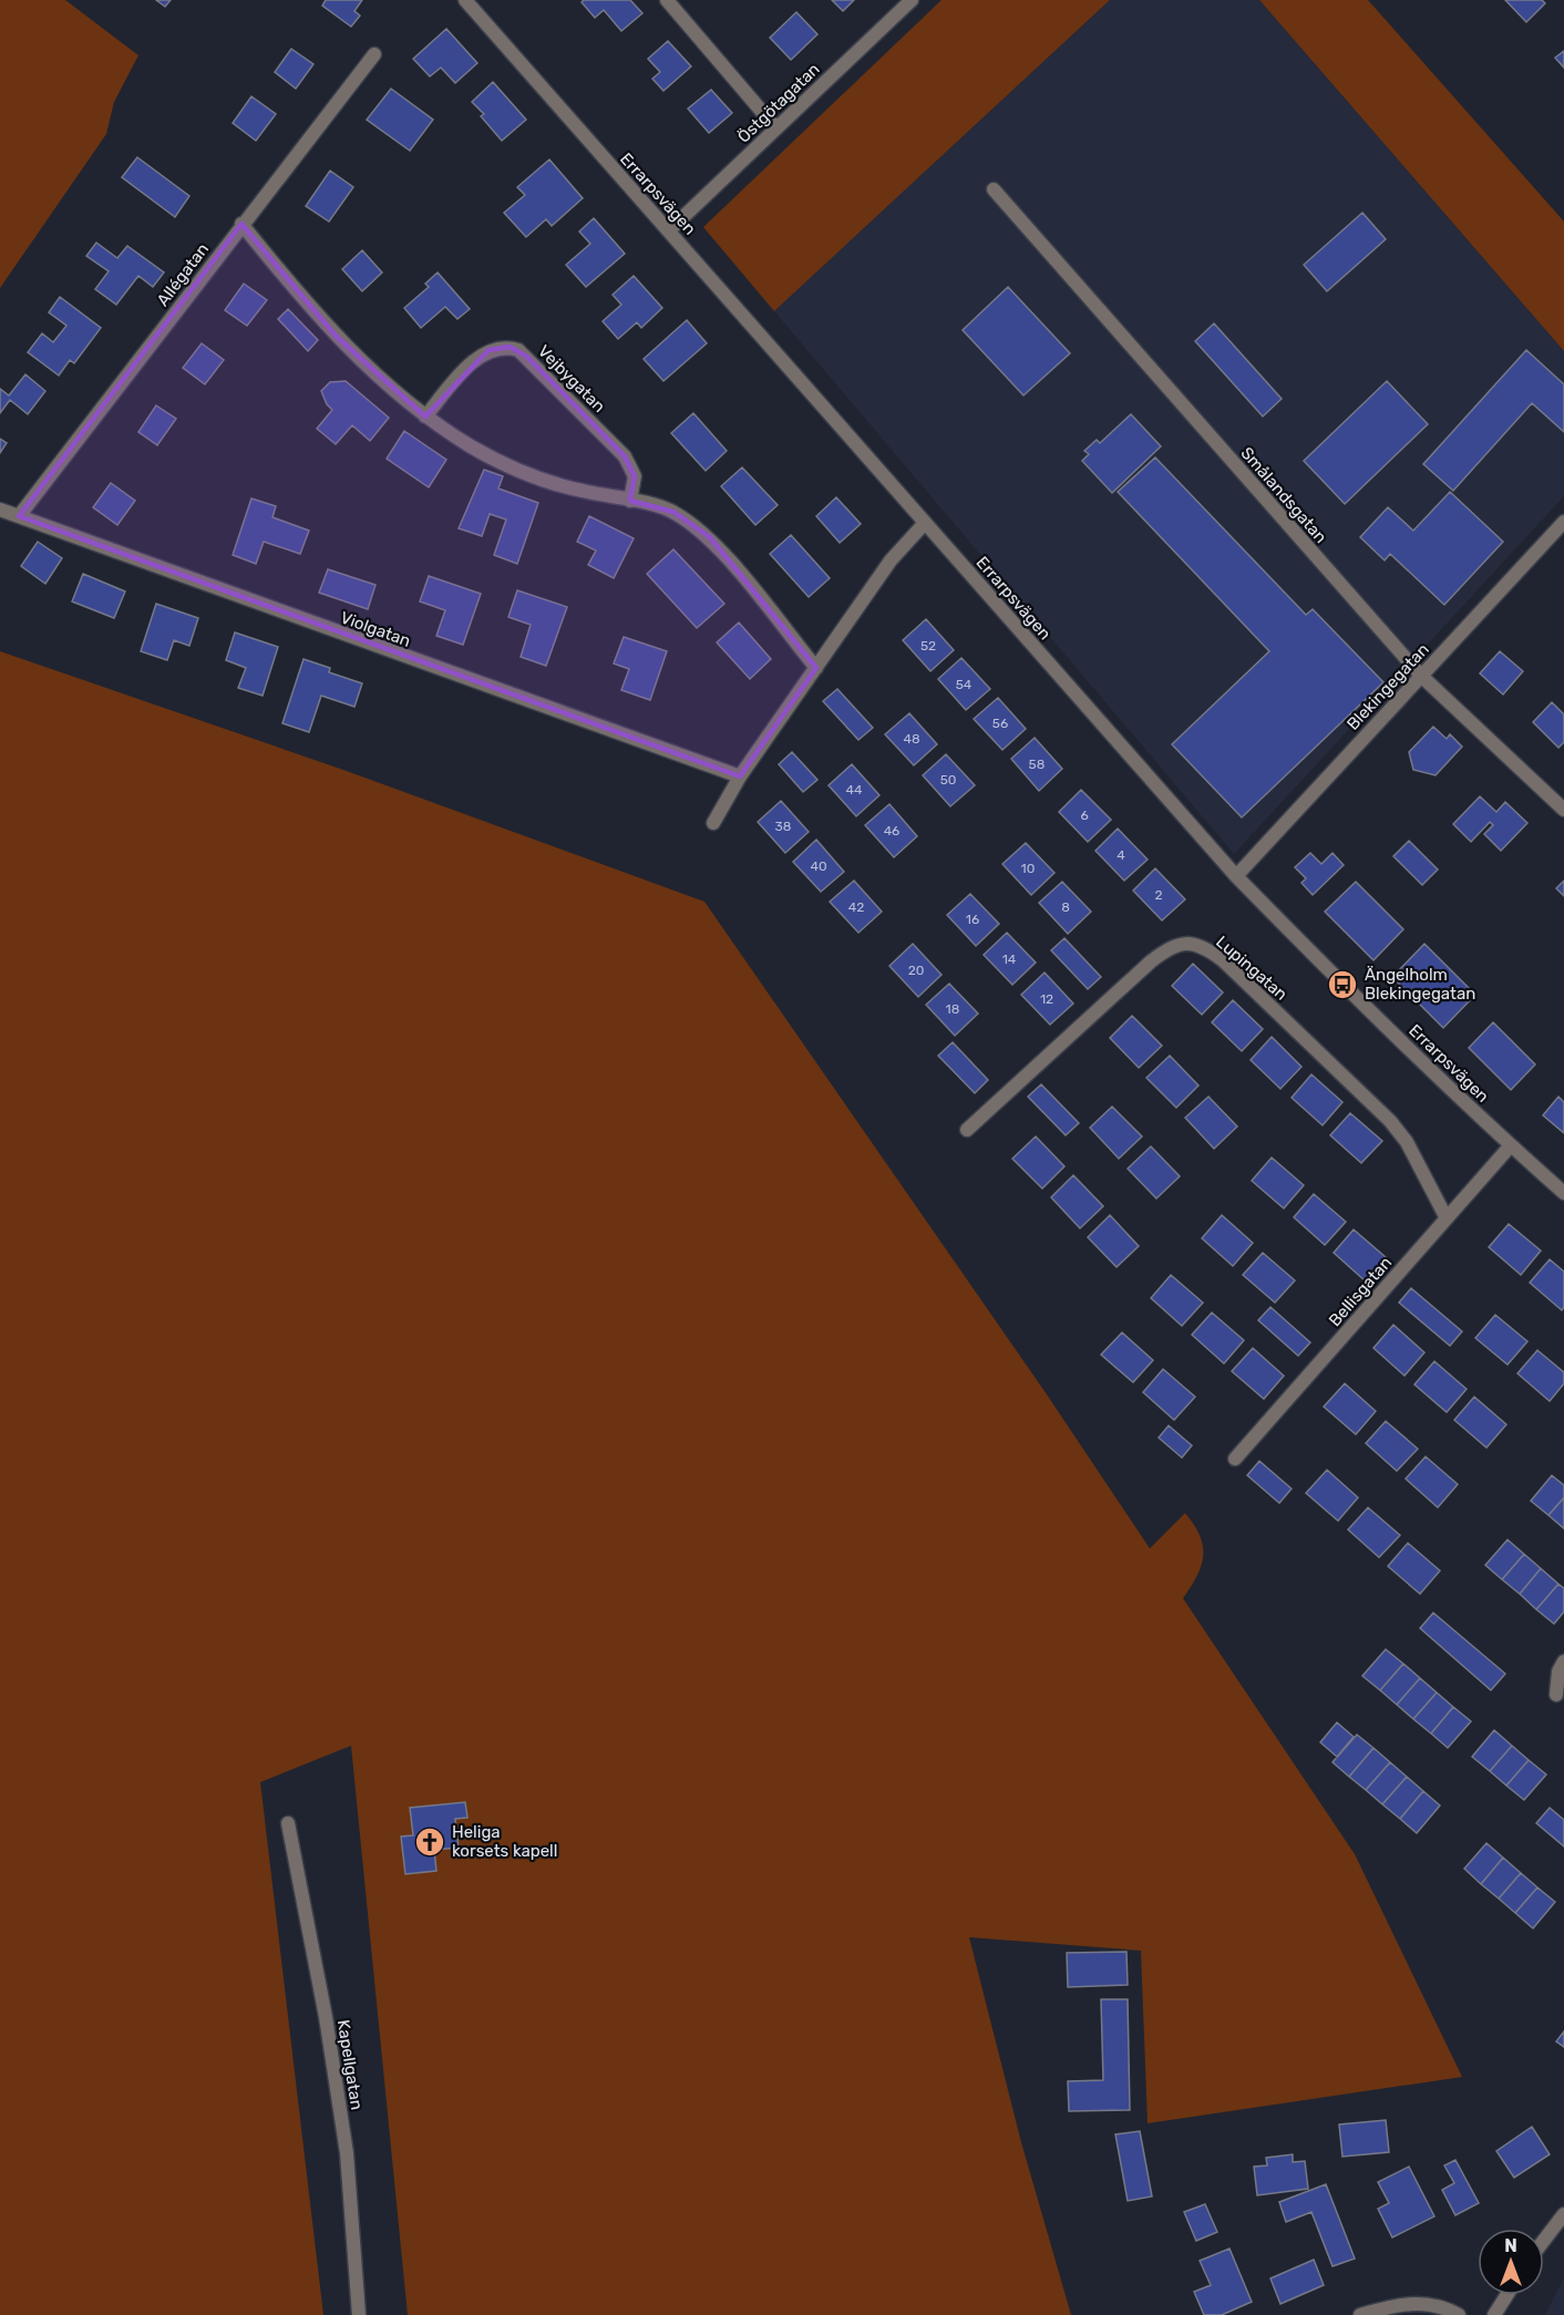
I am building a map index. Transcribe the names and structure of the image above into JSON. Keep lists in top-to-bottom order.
{
  "streets": {
    "street": [
      "Östgötagatan",
      "Errarpsvägen",
      "Allégatan",
      "Vejbygatan",
      "Smålandsgatan",
      "Violgatan",
      "Blekingegatan",
      "Lupingatan",
      "Bellisgatan",
      "Kapellgatan"
    ]
  },
  "crossings": [
    ["Östgötagatan", "Errarpsvägen"],
    ["Errarpsvägen", "Blekingegatan"],
    ["Errarpsvägen", "Bellisgatan"],
    ["Allégatan", "Violgatan"],
    ["Smålandsgatan", "Blekingegatan"],
    ["Lupingatan", "Bellisgatan"]
  ],
  "places": {
    "bus stop": ["Ängelholm Blekingegatan"],
    "church": ["Heliga korsets kapell"]
  },
  "house_numbers": [
    "52",
    "54",
    "56",
    "48",
    "58",
    "50",
    "44",
    "6",
    "38",
    "46",
    "4",
    "40",
    "10",
    "2",
    "42",
    "8",
    "16",
    "14",
    "20",
    "12",
    "18"
  ],
  "north": "top"
}
